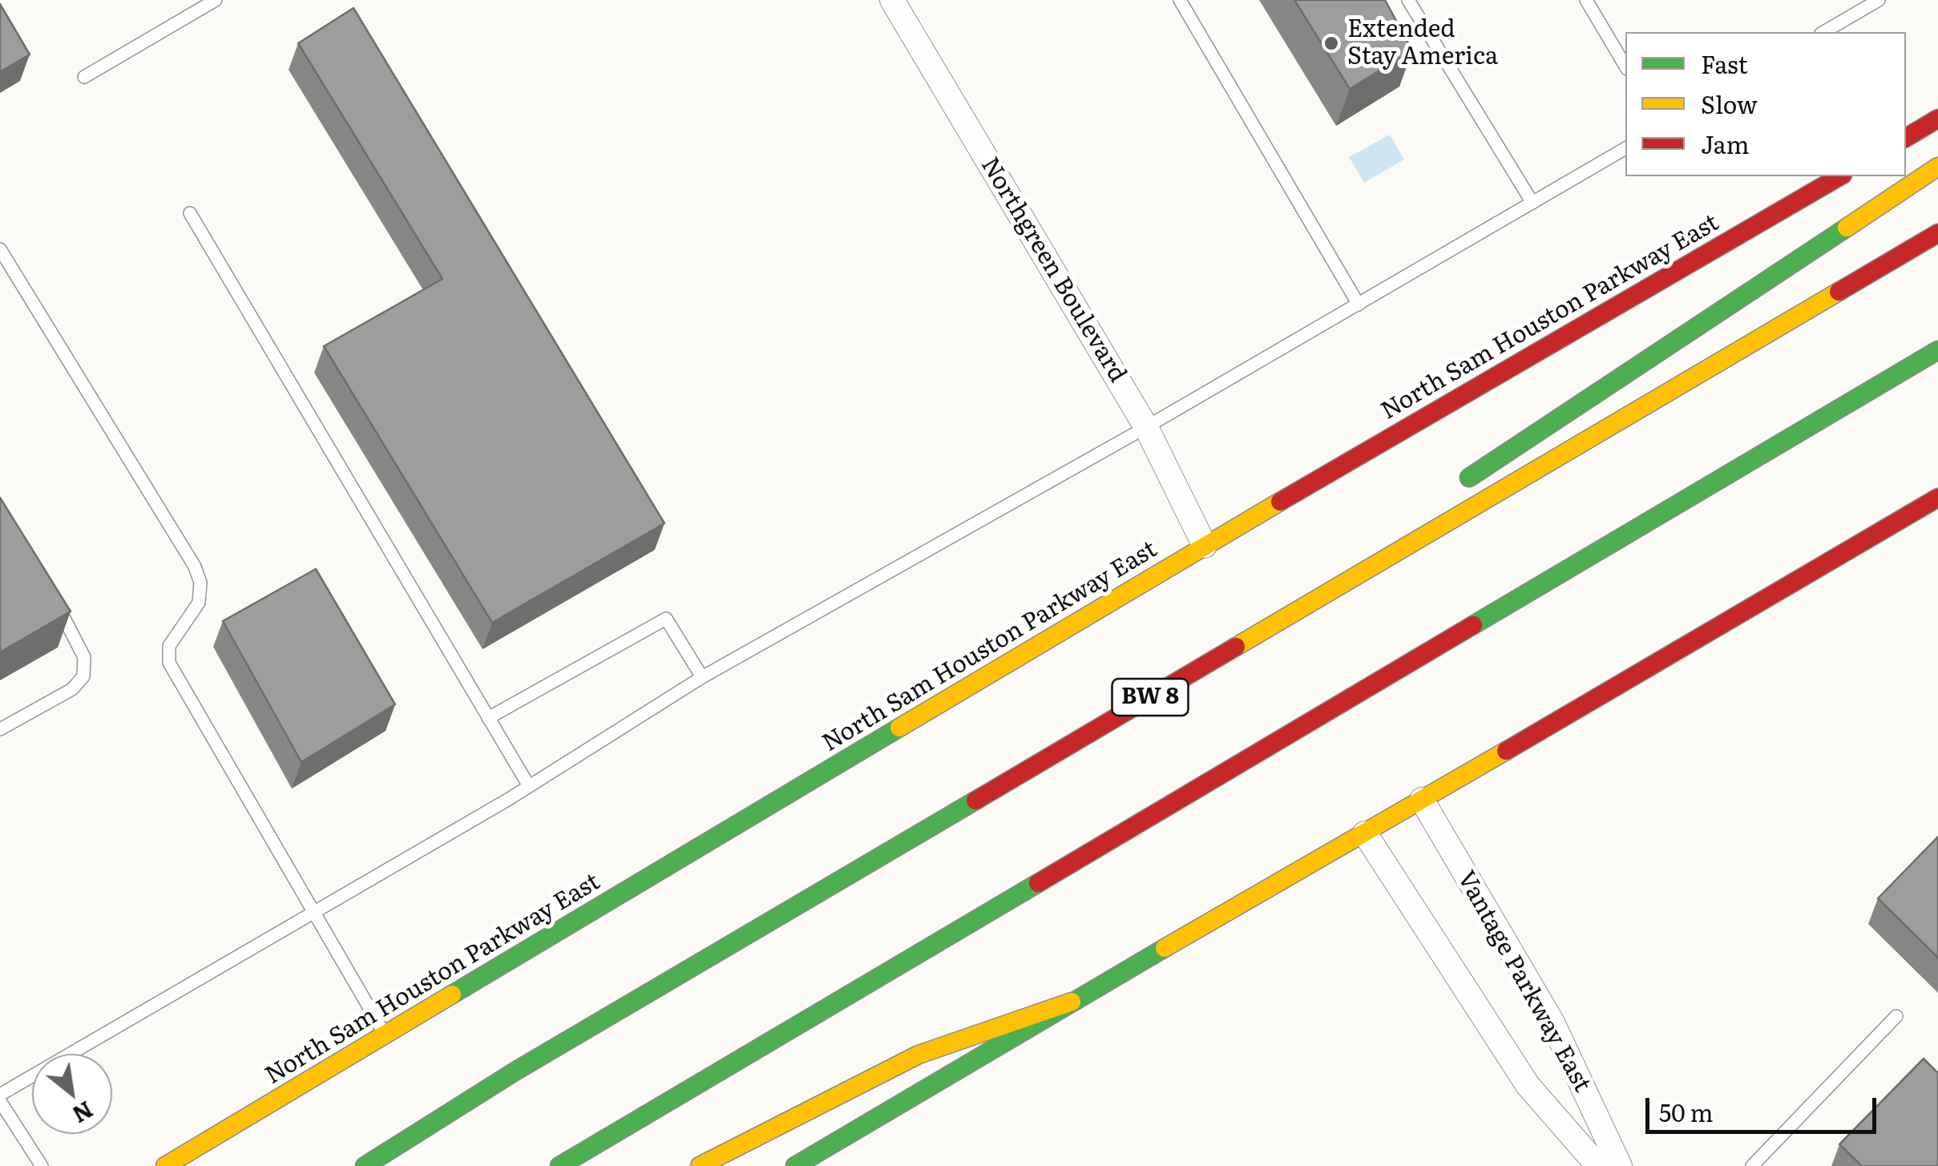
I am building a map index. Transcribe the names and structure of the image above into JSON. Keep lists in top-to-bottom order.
{
  "streets": {
    "main road": ["North Sam Houston Parkway East", "BW 8"],
    "street": ["Northgreen Boulevard", "Vantage Parkway East"]
  },
  "crossings": [
    ["Northgreen Boulevard", "North Sam Houston Parkway East"]
  ],
  "places": ["Extended Stay America"],
  "legend": ["Fast", "Slow", "Jam"],
  "scale_bar": "50 m",
  "north": "bottom right"
}
